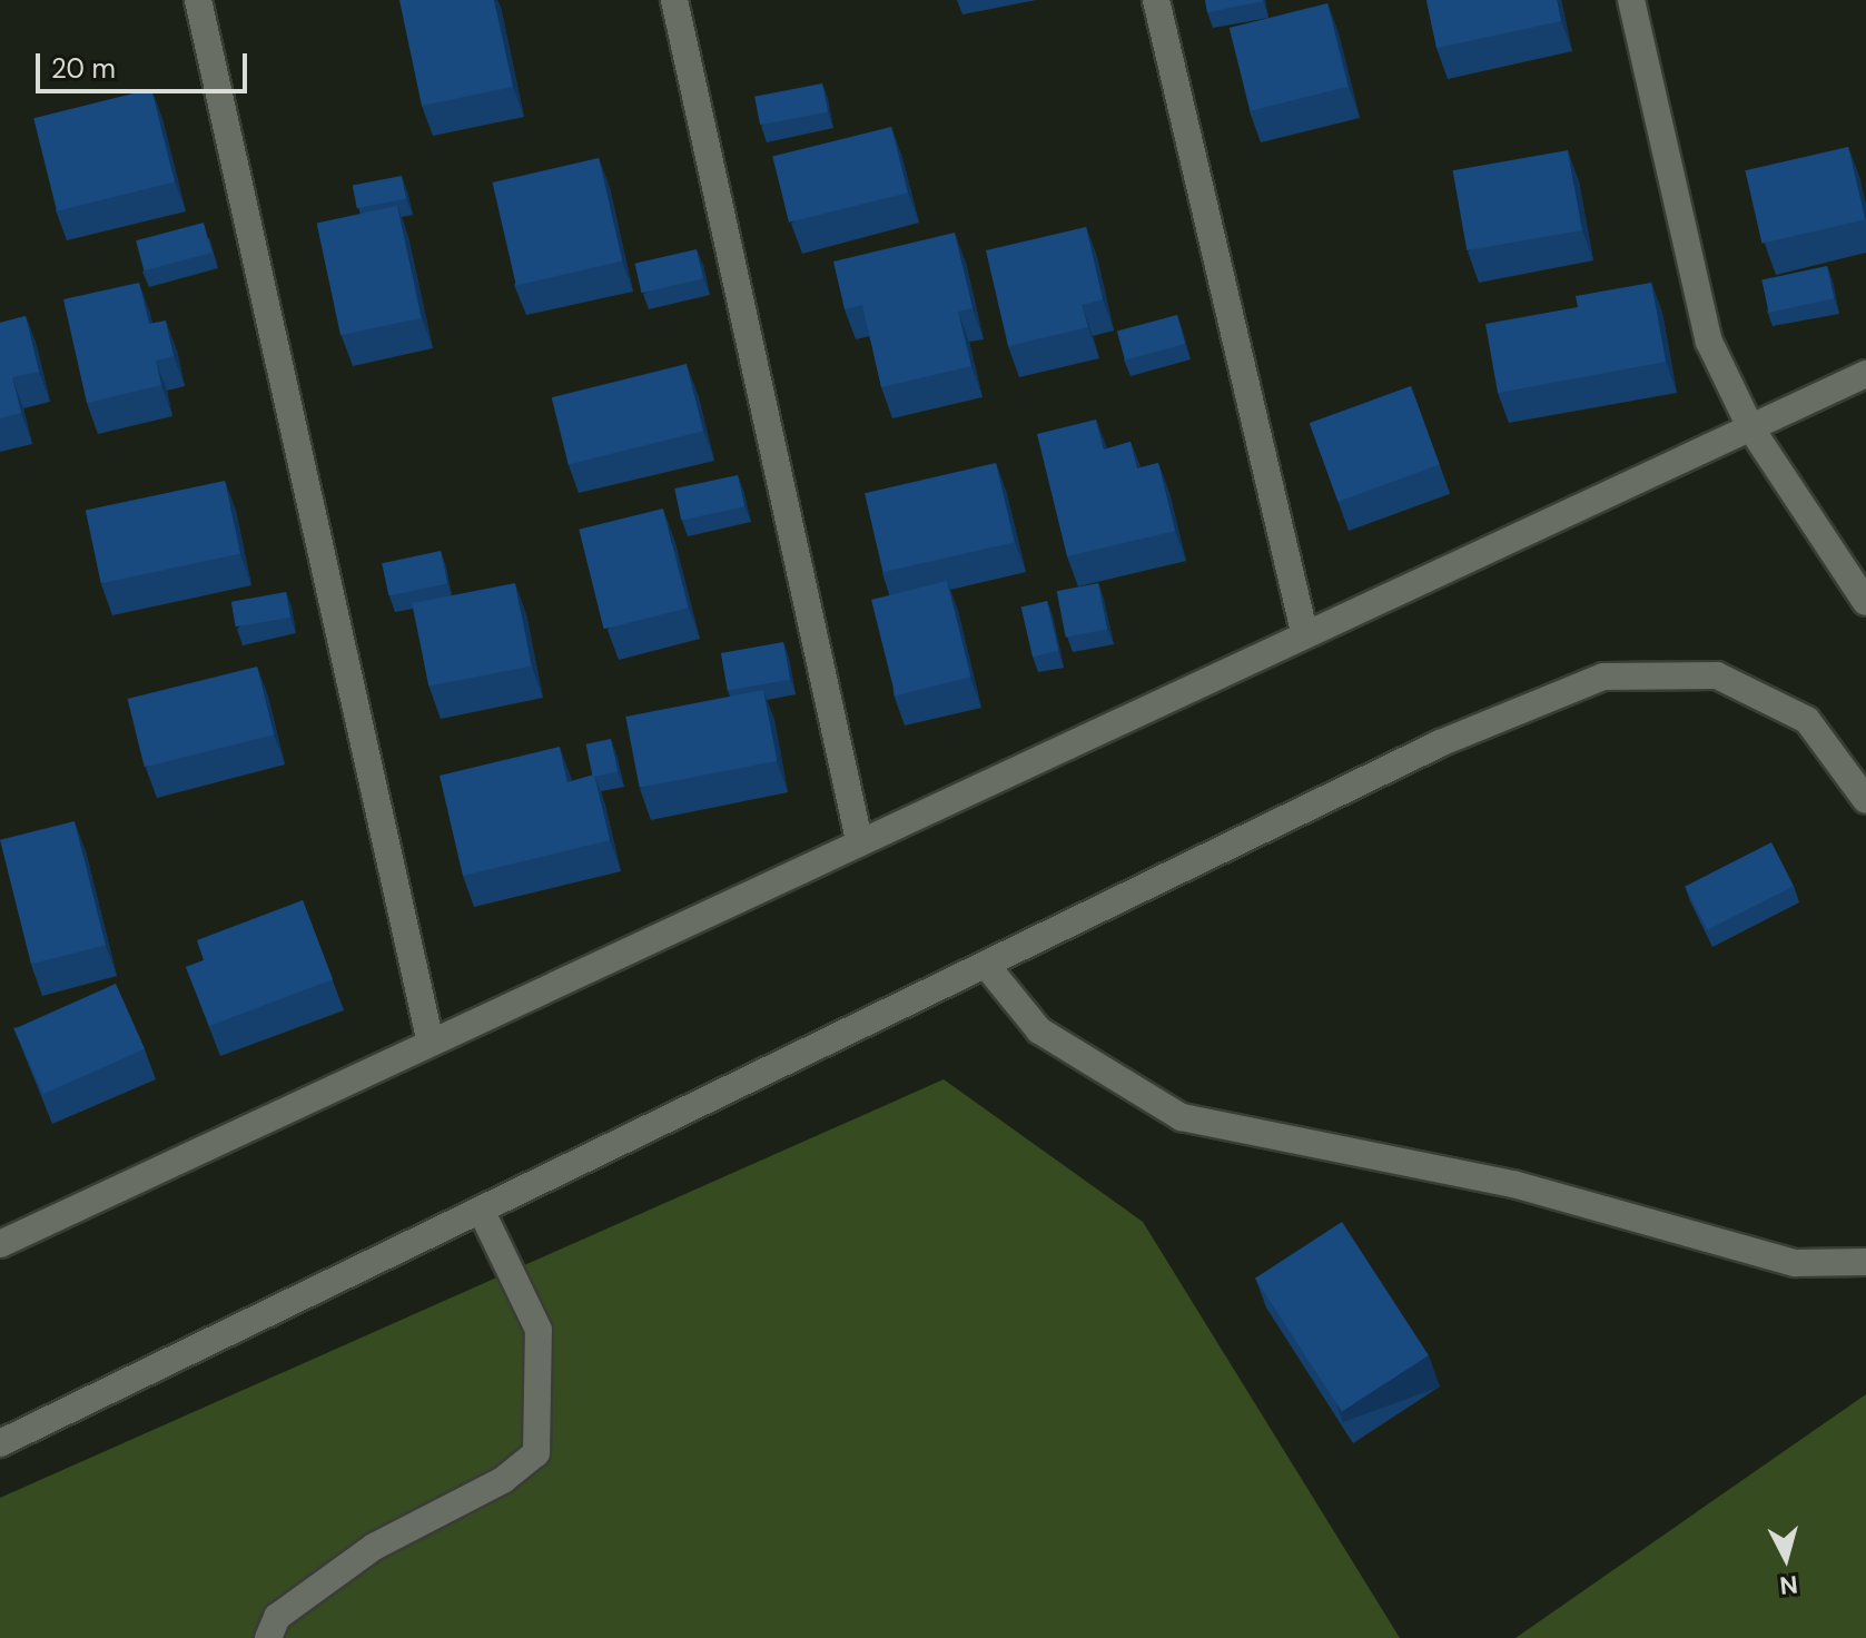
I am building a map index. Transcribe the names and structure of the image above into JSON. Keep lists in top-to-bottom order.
{
  "scale_bar": "20 m",
  "north": "bottom"
}
